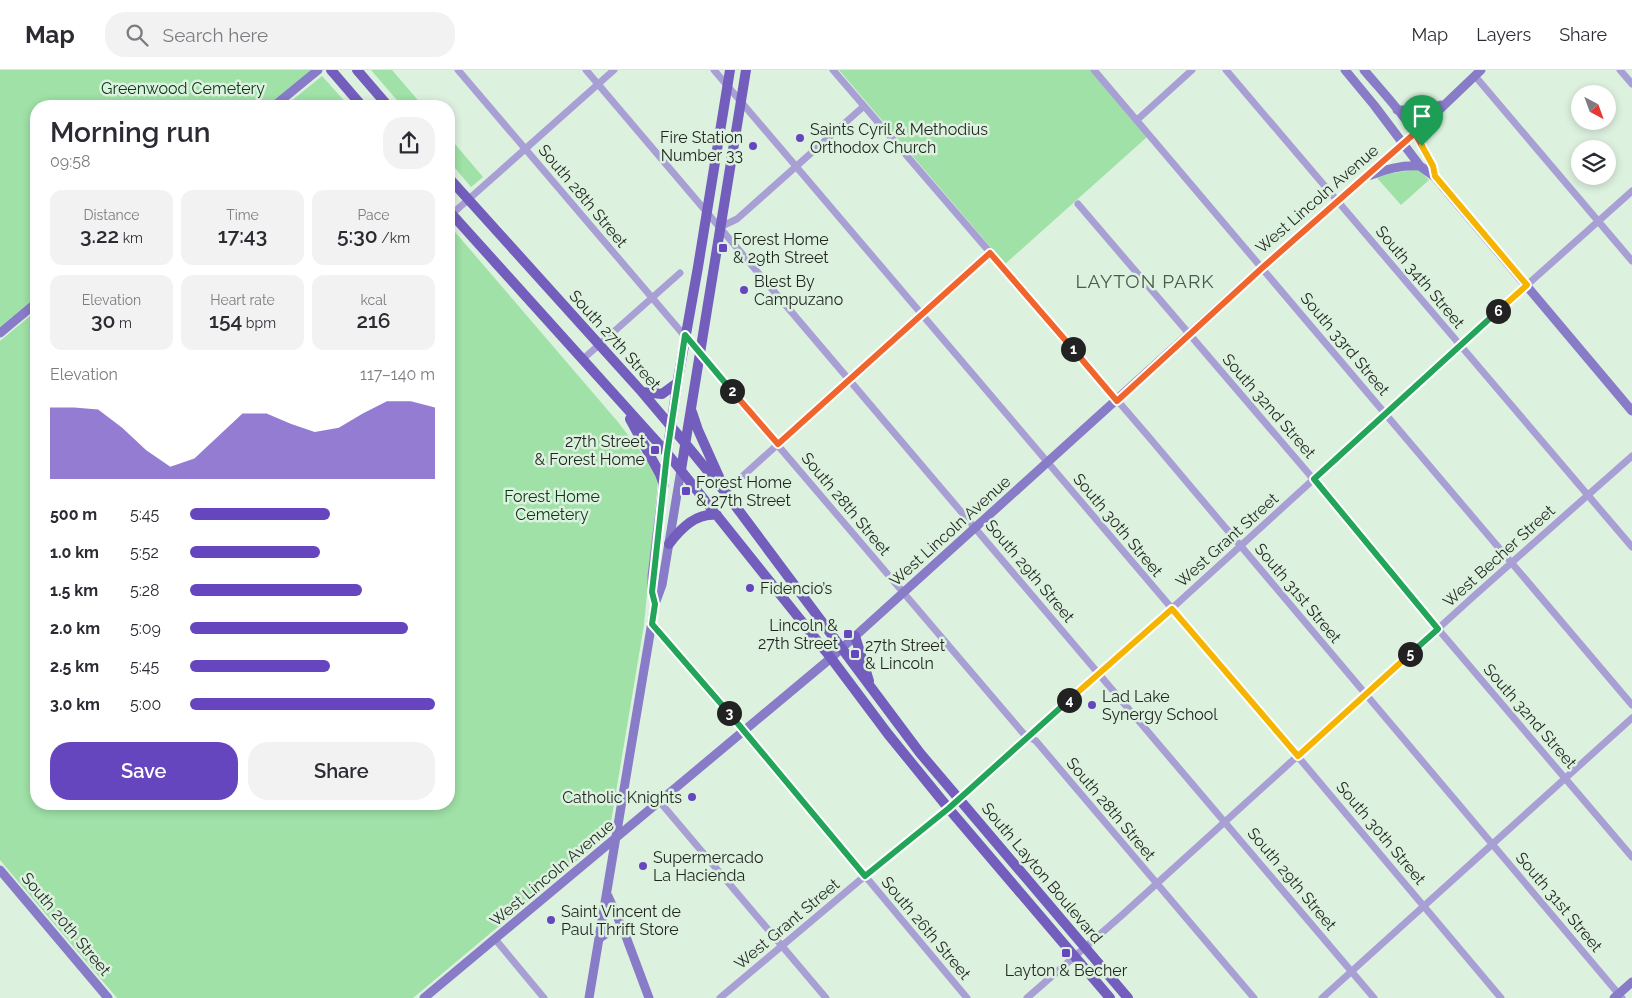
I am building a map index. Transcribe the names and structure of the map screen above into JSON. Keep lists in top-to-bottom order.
{
  "streets": {
    "main road": [
      "West Lincoln Avenue",
      "South 27th Street",
      "South Layton Boulevard",
      "South 20th Street"
    ],
    "street": [
      "South 28th Street",
      "South 34th Street",
      "South 33rd Street",
      "South 32nd Street",
      "South 30th Street",
      "West Grant Street",
      "West Becher Street",
      "South 29th Street",
      "South 31st Street",
      "South 26th Street"
    ]
  },
  "crossings": [
    ["South 28th Street", "West Lincoln Avenue"],
    ["South 28th Street", "West Grant Street"],
    ["South 28th Street", "West Becher Street"],
    ["West Lincoln Avenue", "South 34th Street"],
    ["West Lincoln Avenue", "South 27th Street"],
    ["West Lincoln Avenue", "South 33rd Street"],
    ["West Lincoln Avenue", "South 32nd Street"],
    ["West Lincoln Avenue", "South 30th Street"],
    ["West Lincoln Avenue", "South 29th Street"],
    ["West Lincoln Avenue", "South 31st Street"],
    ["West Lincoln Avenue", "South Layton Boulevard"],
    ["West Lincoln Avenue", "South 26th Street"],
    ["South 34th Street", "West Grant Street"],
    ["South 34th Street", "West Becher Street"],
    ["South 27th Street", "South Layton Boulevard"],
    ["South 33rd Street", "West Grant Street"],
    ["South 33rd Street", "West Becher Street"],
    ["South 32nd Street", "West Grant Street"],
    ["South 32nd Street", "West Becher Street"],
    ["South 30th Street", "West Grant Street"],
    ["South 30th Street", "West Becher Street"],
    ["West Grant Street", "South 29th Street"],
    ["West Grant Street", "South 31st Street"],
    ["West Grant Street", "South Layton Boulevard"],
    ["West Grant Street", "South 26th Street"],
    ["West Becher Street", "South 29th Street"],
    ["West Becher Street", "South 31st Street"],
    ["West Becher Street", "South Layton Boulevard"]
  ],
  "districts": ["LAYTON PARK"],
  "parks": ["Greenwood Cemetery", "Forest Home Cemetery"],
  "places": {
    "other": [
      "Saints Cyril & Methodius Orthodox Church",
      "Fire Station Number 33",
      "Blest By Campuzano",
      "Fidencio’s",
      "Lad Lake Synergy School",
      "Catholic Knights",
      "Supermercado La Hacienda",
      "Saint Vincent de Paul Thrift Store"
    ],
    "transit": [
      "Forest Home & 29th Street",
      "27th Street & Forest Home",
      "Forest Home & 27th Street",
      "Lincoln & 27th Street",
      "27th Street & Lincoln",
      "Layton & Becher"
    ]
  },
  "north": "bottom right",
  "page": {
    "header": "Map",
    "search": "Search here",
    "nav": ["Map", "Layers", "Share"],
    "heading": ["Morning run", "09:58"],
    "stats": [
      ["Distance", "3.22 km"],
      ["Time", "17:43"],
      ["Pace", "5:30 /km"],
      ["Elevation", "30 m"],
      ["Heart rate", "154 bpm"],
      ["kcal", "216"]
    ],
    "pins": [
      "6",
      "1",
      "2",
      "5",
      "4",
      "3"
    ],
    "chart": ["Elevation", "117–140 m"],
    "list": [
      {
        "name": "500 m",
        "note": "5:45"
      },
      {
        "name": "1.0 km",
        "note": "5:52"
      },
      {
        "name": "1.5 km",
        "note": "5:28"
      },
      {
        "name": "2.0 km",
        "note": "5:09"
      },
      {
        "name": "2.5 km",
        "note": "5:45"
      },
      {
        "name": "3.0 km",
        "note": "5:00"
      }
    ],
    "buttons": ["Save", "Share"]
  }
}
